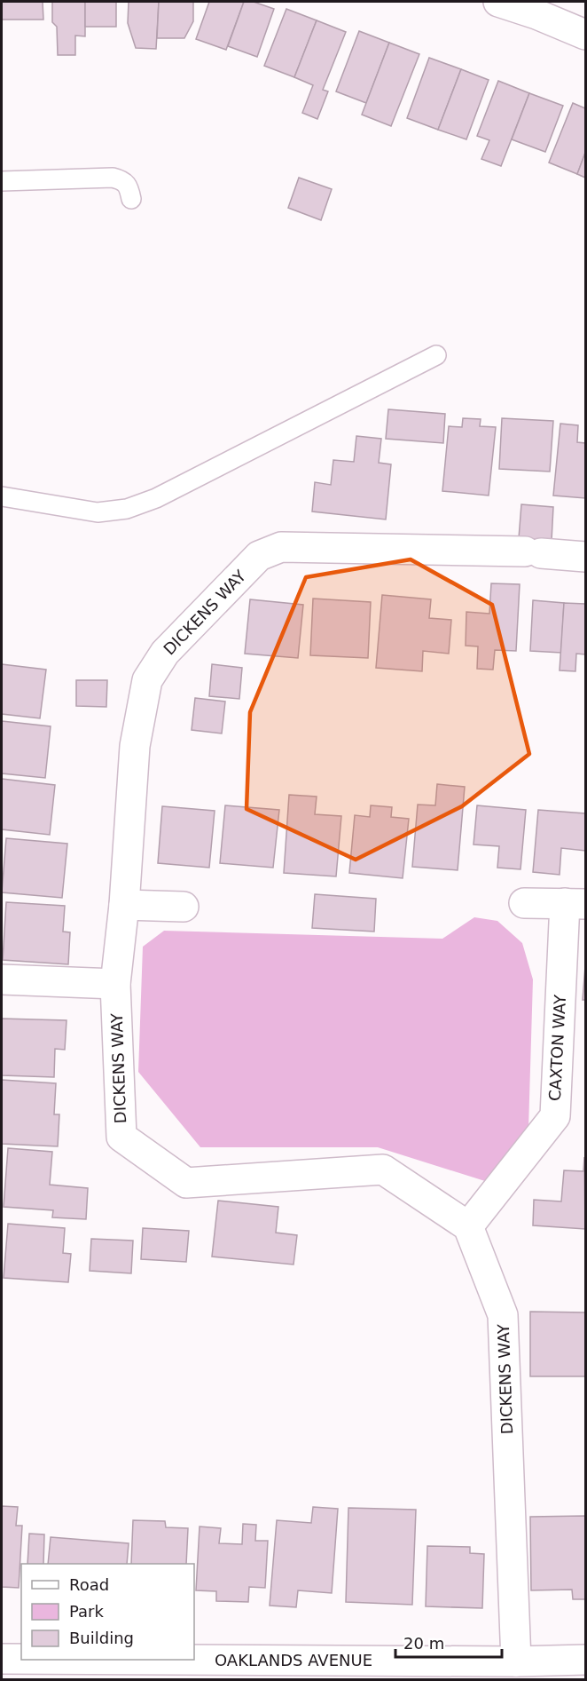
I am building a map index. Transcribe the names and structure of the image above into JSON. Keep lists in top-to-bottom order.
{
  "streets": {
    "street": ["DICKENS WAY", "CAXTON WAY", "OAKLANDS AVENUE"]
  },
  "crossings": [
    ["DICKENS WAY", "CAXTON WAY"],
    ["DICKENS WAY", "OAKLANDS AVENUE"]
  ],
  "legend": ["Road", "Park", "Building"],
  "scale_bar": "20 m"
}
